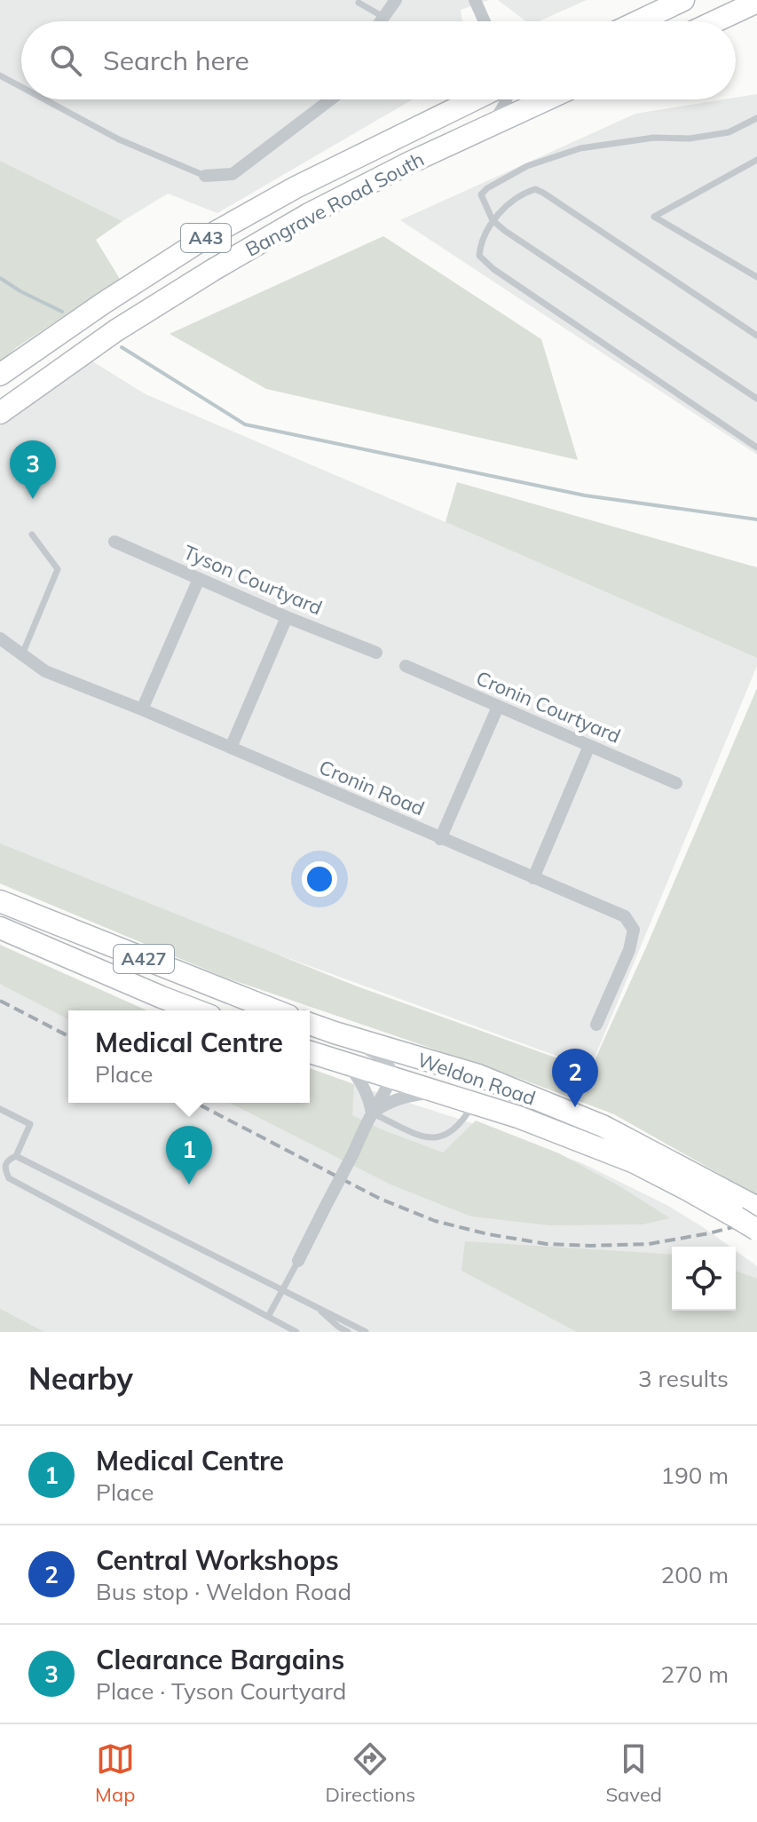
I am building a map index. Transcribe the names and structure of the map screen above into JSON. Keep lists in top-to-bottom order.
{
  "streets": {
    "highway": [
      "Bangrave Road South",
      "A43",
      "A427",
      "Weldon Road"
    ],
    "street": ["Tyson Courtyard", "Cronin Courtyard", "Cronin Road"]
  },
  "page": {
    "search": "Search here",
    "pins": ["3", "2", "1"],
    "popup": ["Medical Centre", "Place"],
    "heading": ["Nearby", "3 results"],
    "list": [
      {
        "mark": "1",
        "name": "Medical Centre",
        "note": "Place",
        "value": "190 m"
      },
      {
        "mark": "2",
        "name": "Central Workshops",
        "note": "Bus stop · Weldon Road",
        "value": "200 m"
      },
      {
        "mark": "3",
        "name": "Clearance Bargains",
        "note": "Place · Tyson Courtyard",
        "value": "270 m"
      }
    ],
    "nav": ["Map", "Directions", "Saved"]
  }
}
